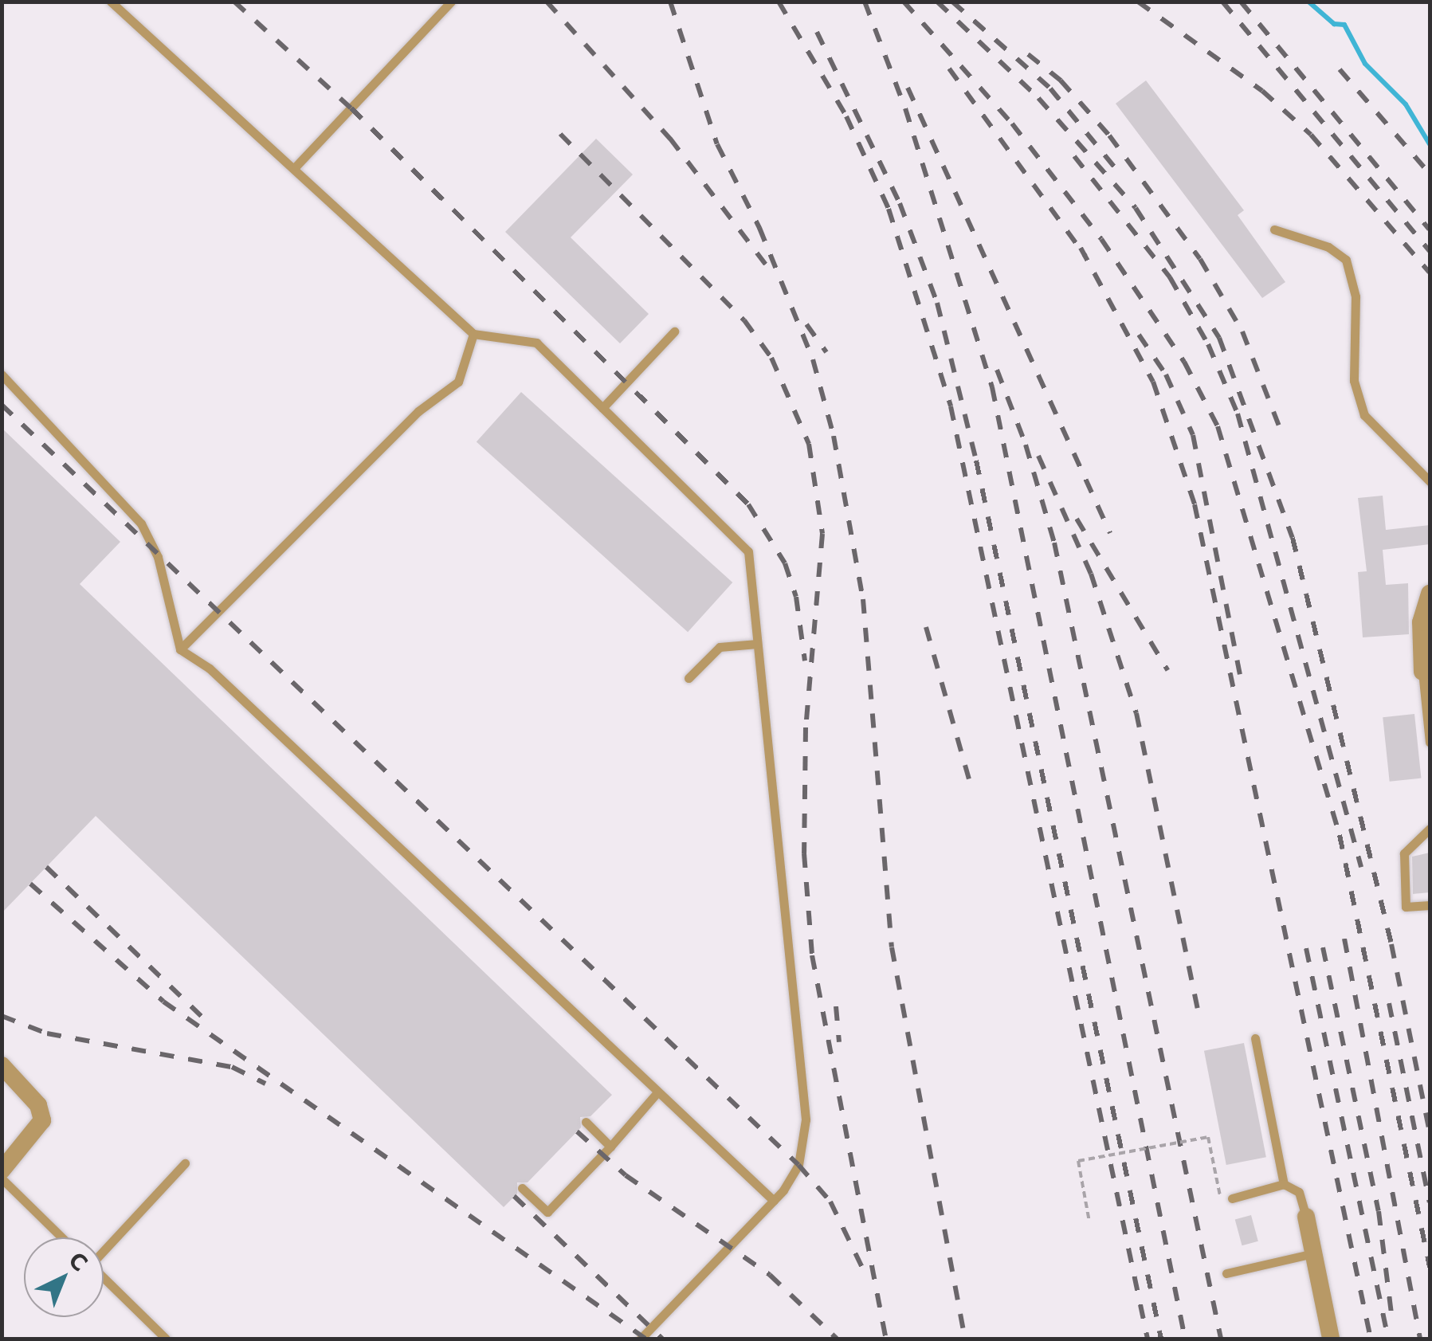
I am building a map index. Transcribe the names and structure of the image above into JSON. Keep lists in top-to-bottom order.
{
  "north": "top right"
}
